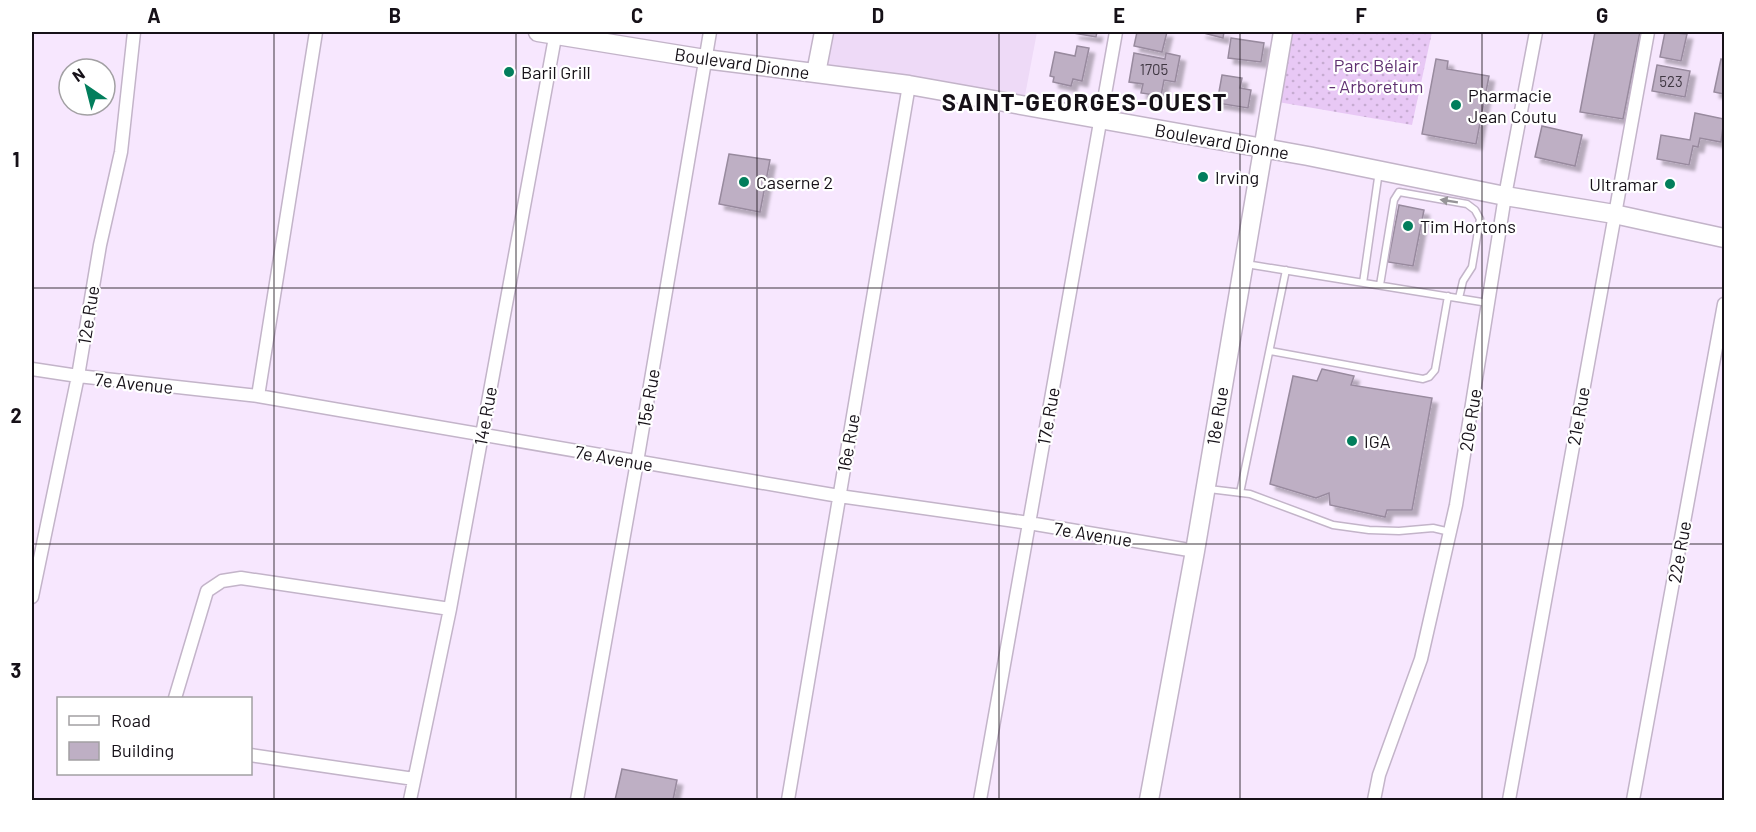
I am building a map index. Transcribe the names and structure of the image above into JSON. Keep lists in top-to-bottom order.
{
  "streets": {
    "main road": ["Boulevard Dionne", "18e Rue"],
    "street": [
      "12e Rue",
      "7e Avenue",
      "15e Rue",
      "14e Rue",
      "17e Rue",
      "21e Rue",
      "20e Rue",
      "16e Rue",
      "22e Rue"
    ]
  },
  "crossings": [
    ["Boulevard Dionne", "15e Rue"],
    ["Boulevard Dionne", "14e Rue"],
    ["Boulevard Dionne", "17e Rue"],
    ["Boulevard Dionne", "18e Rue"],
    ["Boulevard Dionne", "21e Rue"],
    ["Boulevard Dionne", "20e Rue"],
    ["Boulevard Dionne", "16e Rue"],
    ["12e Rue", "7e Avenue"],
    ["7e Avenue", "15e Rue"],
    ["7e Avenue", "14e Rue"],
    ["7e Avenue", "17e Rue"],
    ["7e Avenue", "18e Rue"],
    ["7e Avenue", "16e Rue"]
  ],
  "districts": ["SAINT-GEORGES-OUEST"],
  "parks": ["Parc Bélair - Arboretum"],
  "places": [
    "Baril Grill",
    "Pharmacie Jean Coutu",
    "Irving",
    "Caserne 2",
    "Ultramar",
    "Tim Hortons",
    "IGA"
  ],
  "house_numbers": ["1705", "523"],
  "legend": ["Road", "Building"],
  "north": "top left",
  "grid": {
    "columns": [
      "A",
      "B",
      "C",
      "D",
      "E",
      "F",
      "G"
    ],
    "rows": ["1", "2", "3"]
  }
}
